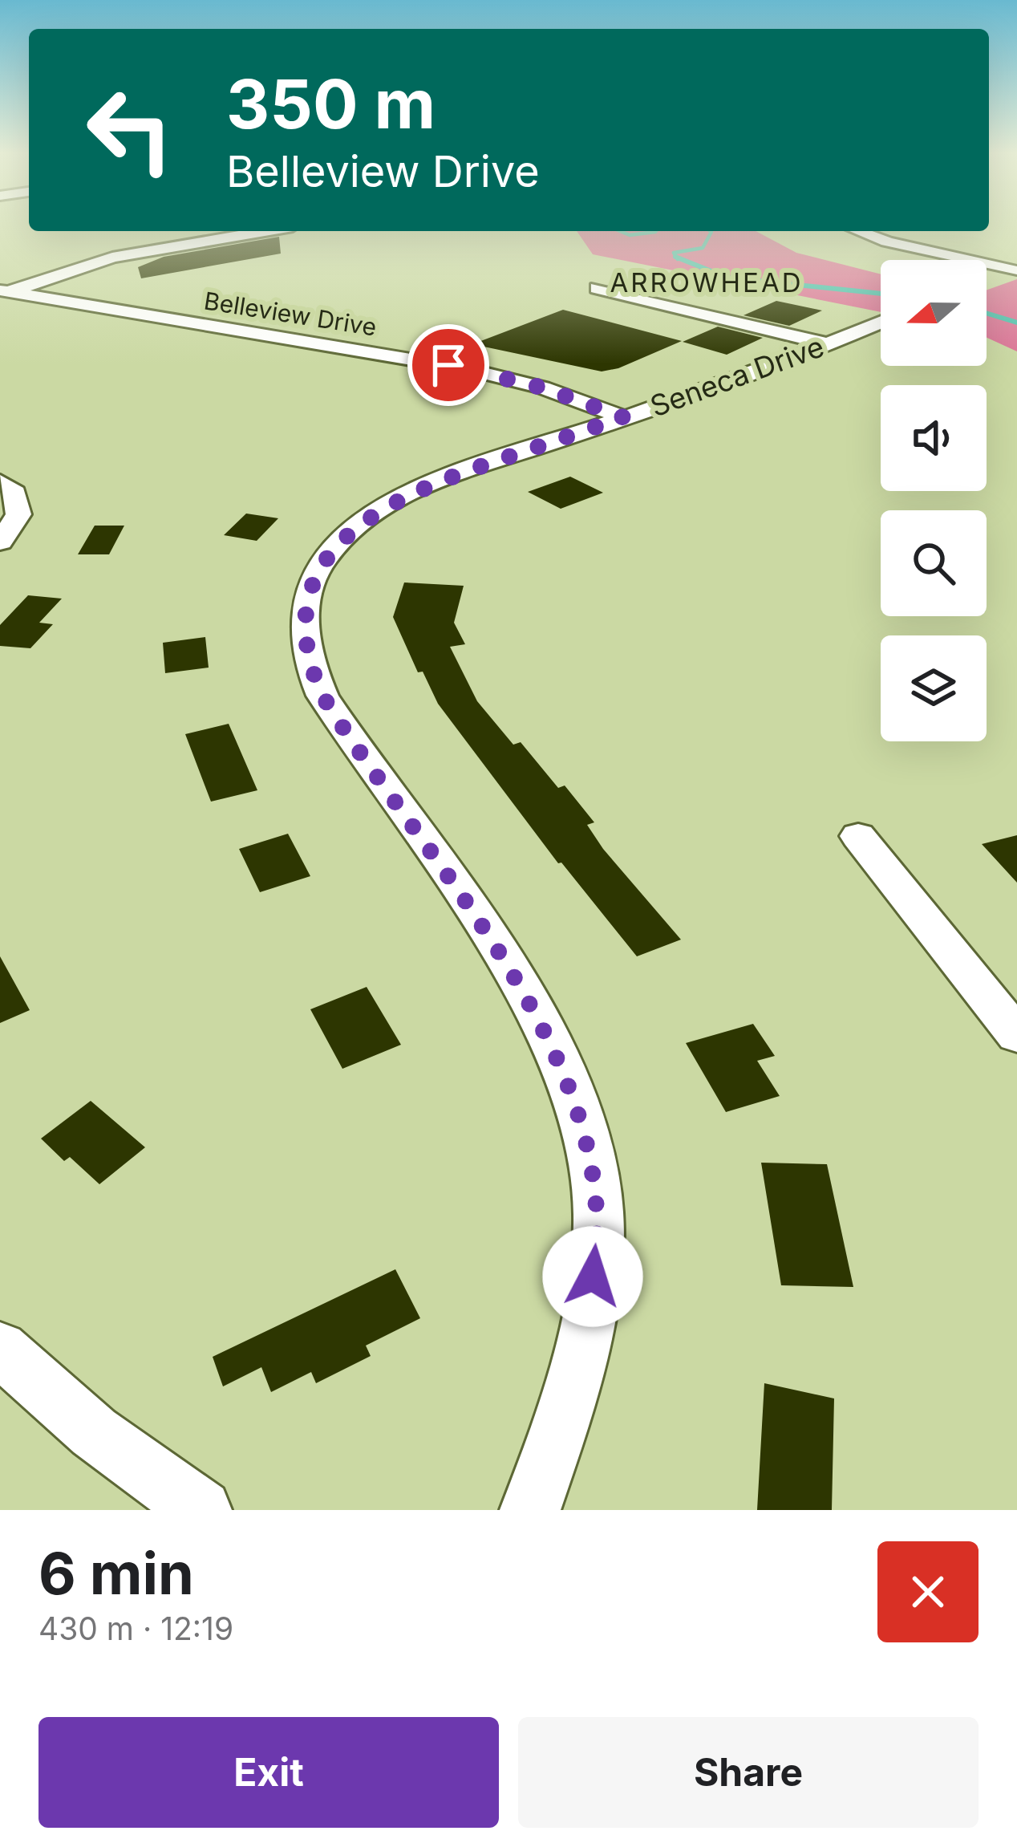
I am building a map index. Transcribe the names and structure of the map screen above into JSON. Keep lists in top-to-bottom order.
{
  "streets": {
    "street": ["Belleview Drive", "Seneca Drive"]
  },
  "crossings": [
    ["Belleview Drive", "Seneca Drive"]
  ],
  "districts": ["ARROWHEAD"],
  "north": "left",
  "page": {
    "turn": ["350 m", "Belleview Drive"],
    "heading": ["6 min", "430 m · 12:19"],
    "buttons": ["Exit", "Share"]
  }
}
